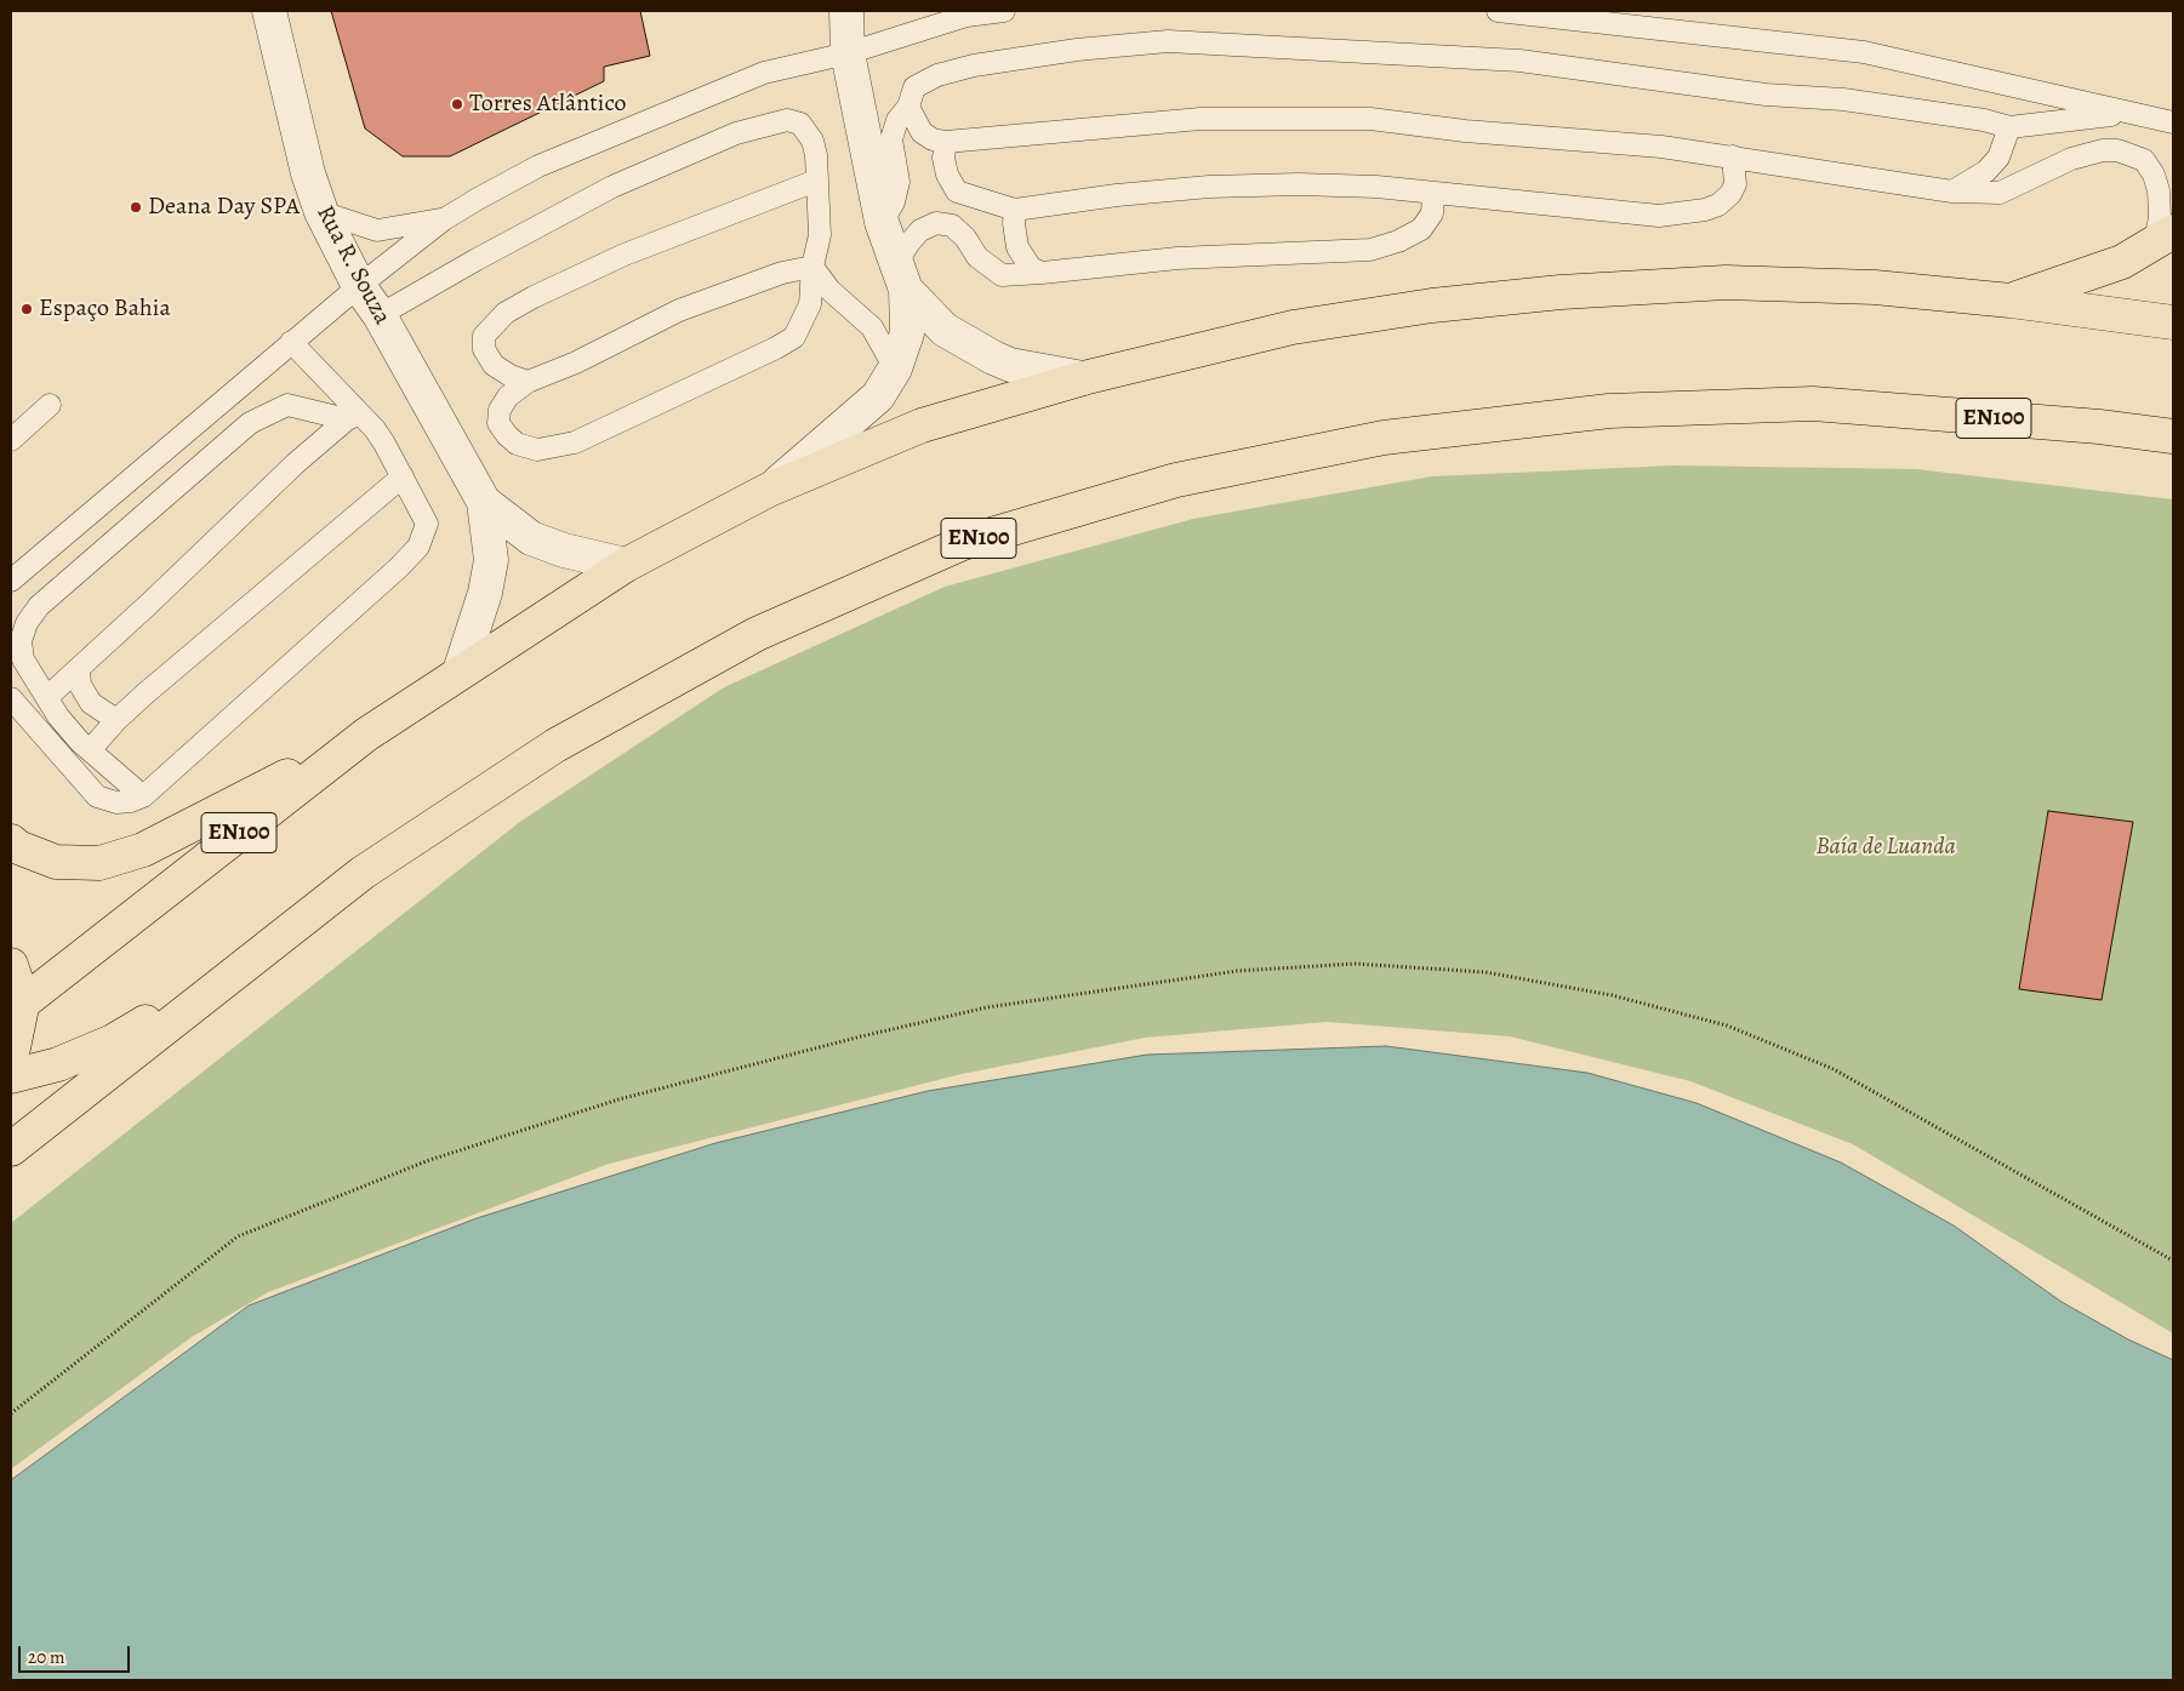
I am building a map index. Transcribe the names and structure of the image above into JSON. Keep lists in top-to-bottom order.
{
  "streets": {
    "main road": ["EN100"],
    "street": ["Rua R. Souza"]
  },
  "parks": ["Baía de Luanda"],
  "places": ["Torres Atlântico", "Deana Day SPA", "Espaço Bahia"],
  "scale_bar": "20 m"
}
